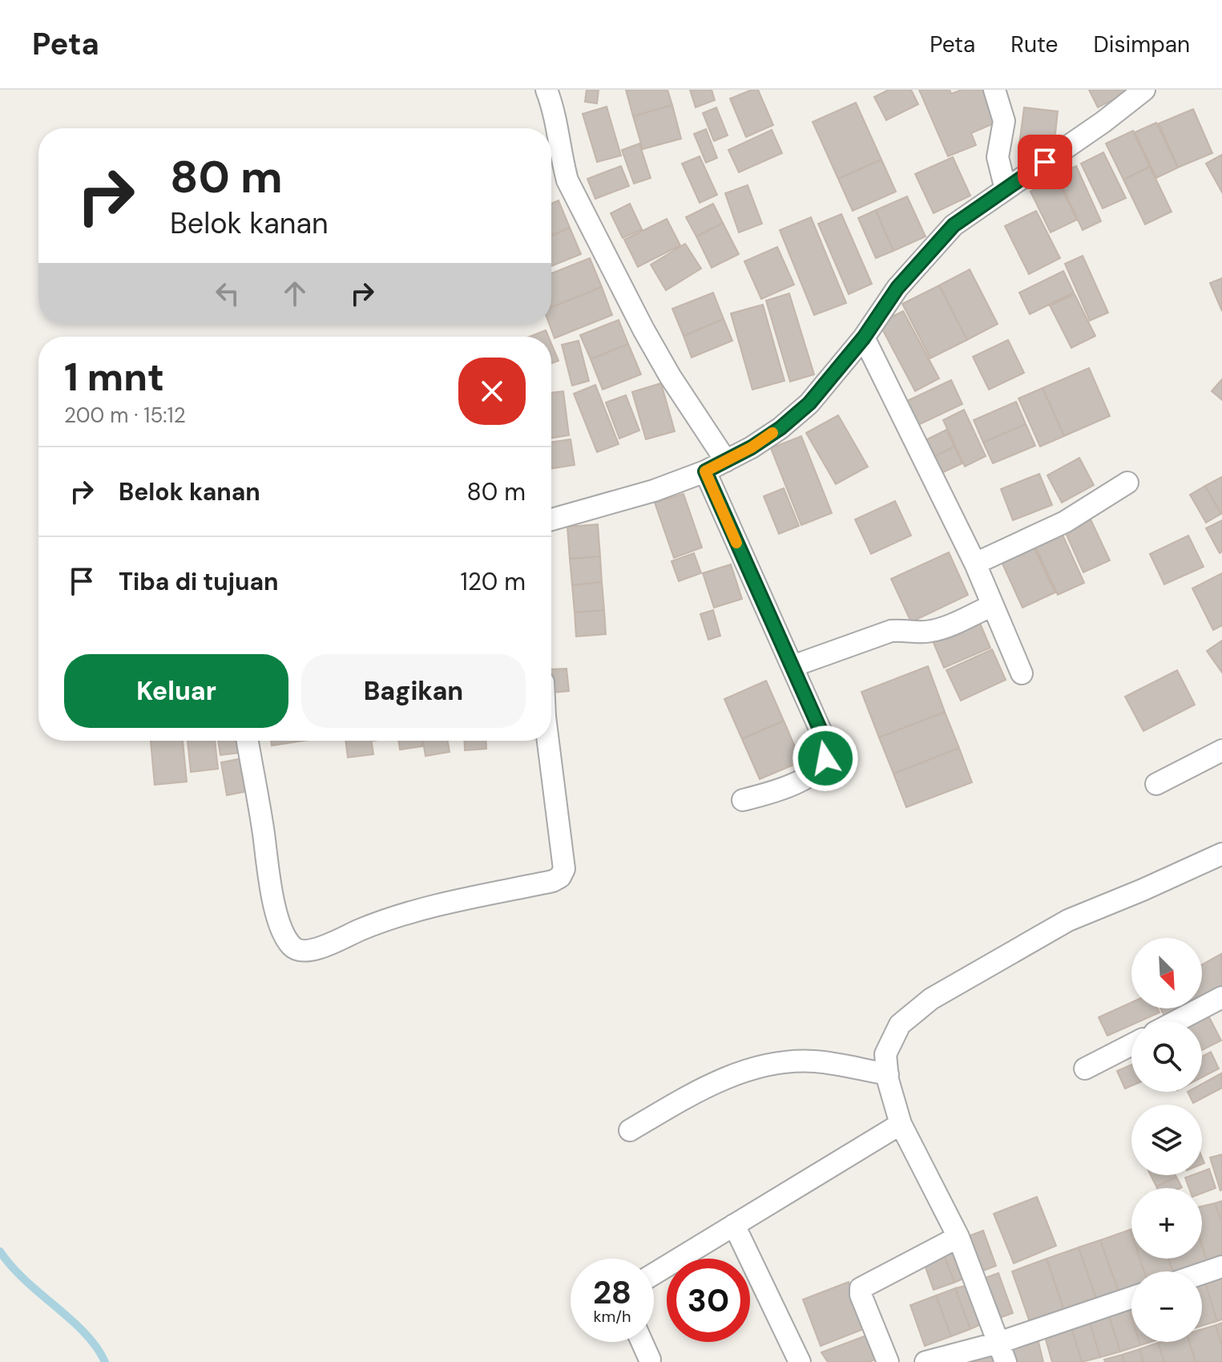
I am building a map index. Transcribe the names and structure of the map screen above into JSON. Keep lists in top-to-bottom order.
{
  "north": "bottom right",
  "page": {
    "header": "Peta",
    "nav": ["Peta", "Rute", "Disimpan"],
    "turn": ["80 m", "Belok kanan"],
    "heading": ["1 mnt", "200 m · 15:12"],
    "list": [
      {
        "name": "Belok kanan",
        "value": "80 m"
      },
      {
        "name": "Tiba di tujuan",
        "value": "120 m"
      }
    ],
    "buttons": ["Keluar", "Bagikan"],
    "map_buttons": ["+", "−"],
    "speed": "28 km/h",
    "limit": "30"
  }
}
